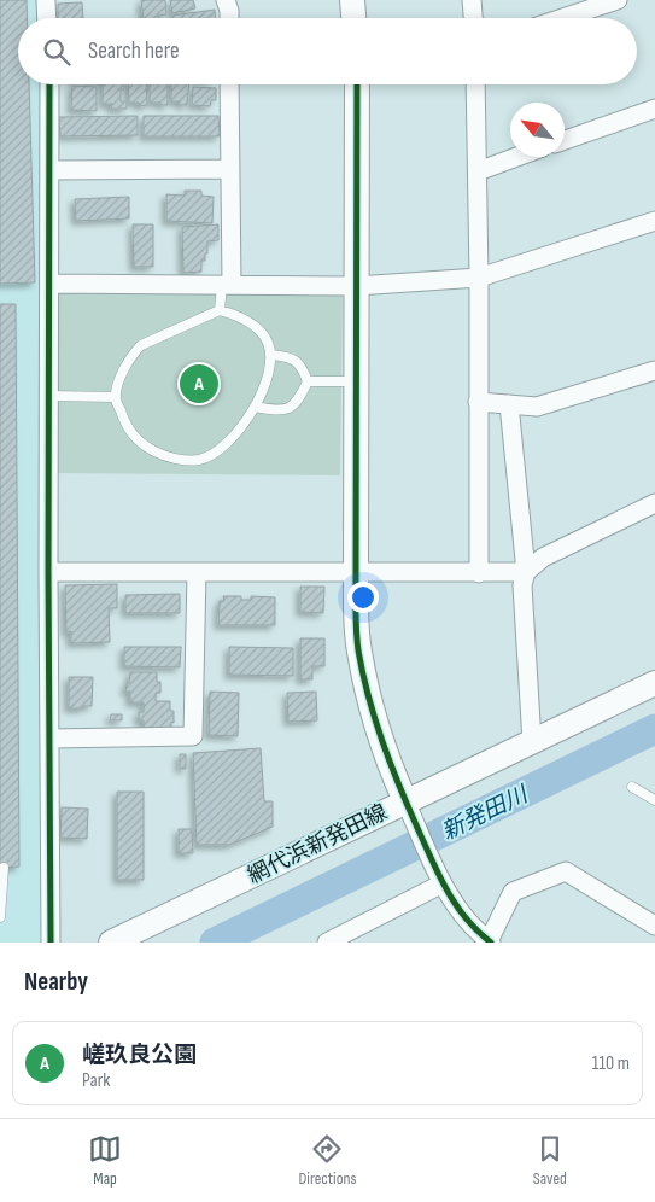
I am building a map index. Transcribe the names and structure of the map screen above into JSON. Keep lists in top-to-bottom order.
{
  "streets": {
    "street": ["網代浜新発田線"]
  },
  "water": ["新発田川"],
  "north": "top left",
  "page": {
    "search": "Search here",
    "pins": "A",
    "heading": "Nearby",
    "list": [
      {
        "mark": "A",
        "name": "嵯玖良公園",
        "note": "Park",
        "value": "110 m"
      }
    ],
    "nav": ["Map", "Directions", "Saved"]
  }
}
